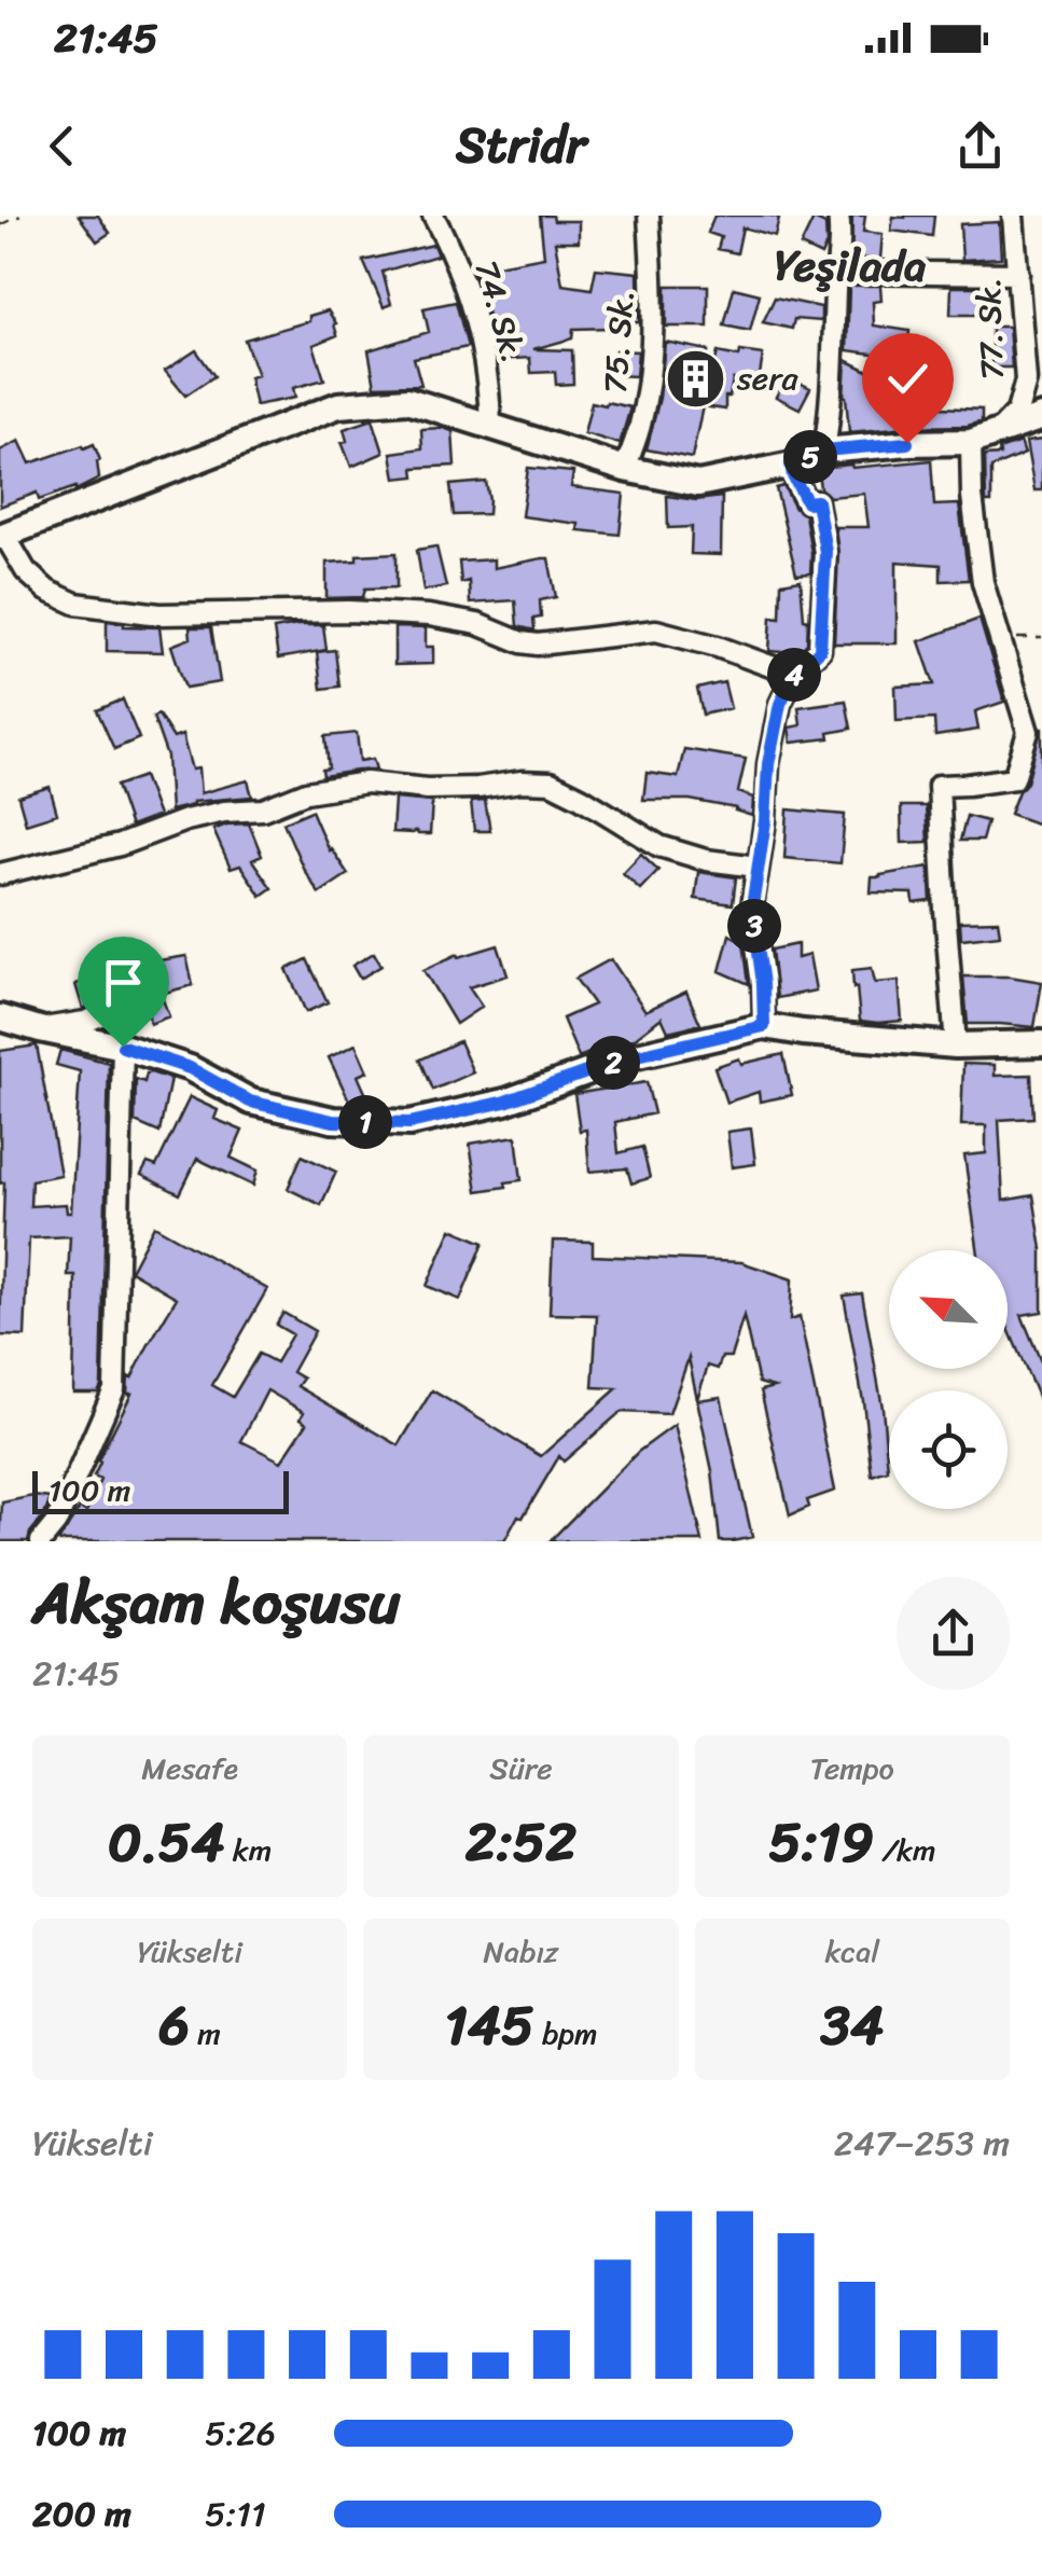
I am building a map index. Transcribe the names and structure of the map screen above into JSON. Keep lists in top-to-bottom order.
{
  "streets": {
    "street": ["74. Sk.", "77. Sk.", "75. Sk."]
  },
  "districts": ["Yeşilada"],
  "places": {
    "building": ["sera"]
  },
  "scale_bar": "100 m",
  "north": "top left",
  "page": {
    "status": "21:45",
    "header": "Stridr",
    "pins": [
      "5",
      "4",
      "3",
      "2",
      "1"
    ],
    "scale": "100 m",
    "heading": ["Akşam koşusu", "21:45"],
    "stats": [
      ["Mesafe", "0.54 km"],
      ["Süre", "2:52"],
      ["Tempo", "5:19 /km"],
      ["Yükselti", "6 m"],
      ["Nabız", "145 bpm"],
      ["kcal", "34"]
    ],
    "chart": ["Yükselti", "247–253 m"],
    "list": [
      {
        "name": "100 m",
        "note": "5:26"
      },
      {
        "name": "200 m",
        "note": "5:11"
      }
    ]
  }
}
